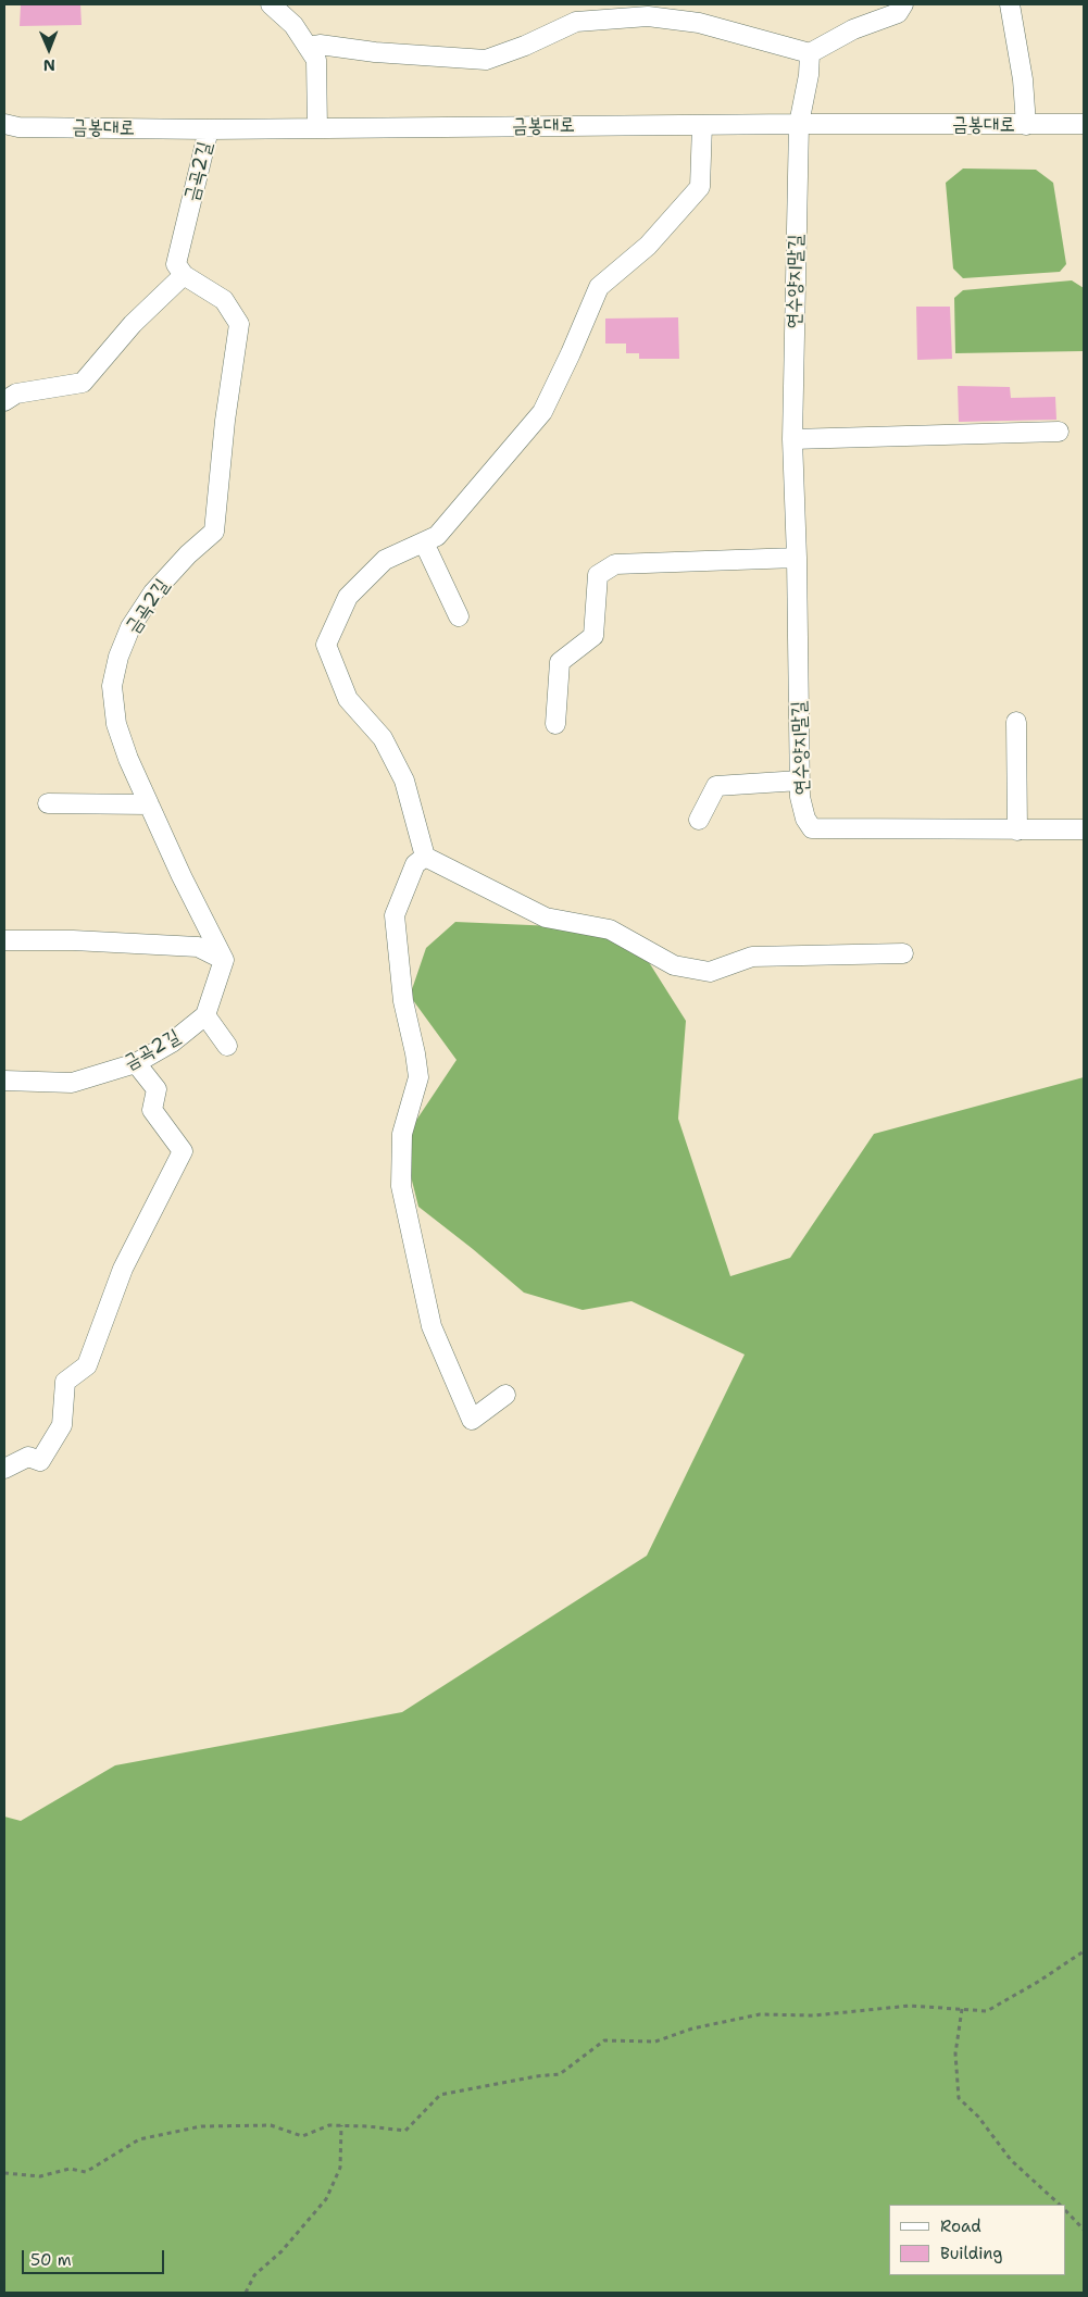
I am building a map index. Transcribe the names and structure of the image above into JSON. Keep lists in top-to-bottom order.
{
  "streets": {
    "street": ["금봉대로", "금곡2길", "연수양지말길"]
  },
  "crossings": [
    ["금봉대로", "금곡2길"],
    ["금봉대로", "연수양지말길"]
  ],
  "legend": ["Road", "Building"],
  "scale_bar": "50 m",
  "north": "bottom"
}
